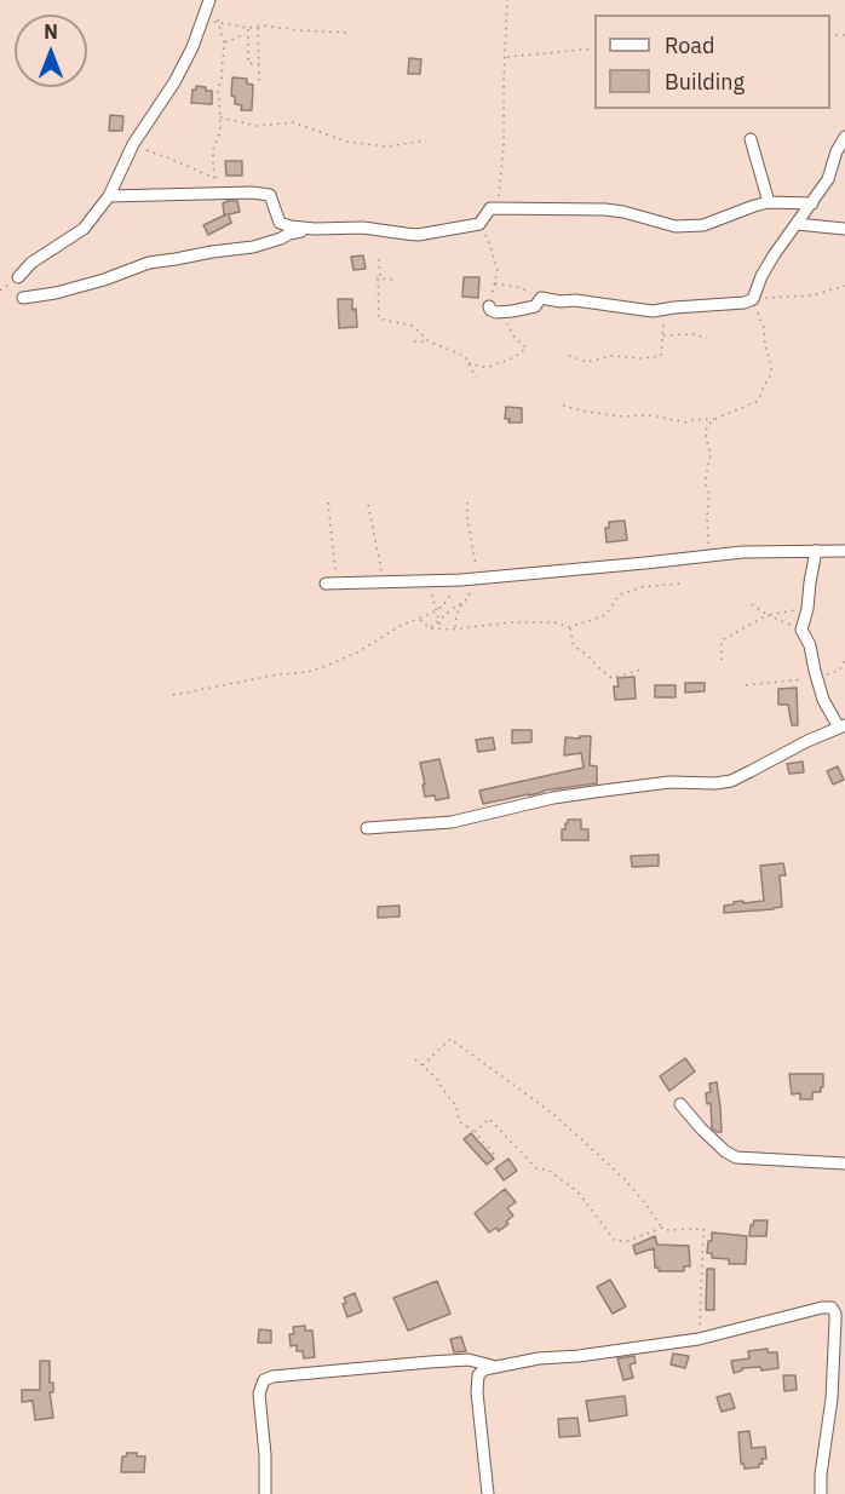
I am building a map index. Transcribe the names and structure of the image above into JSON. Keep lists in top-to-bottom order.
{
  "legend": ["Road", "Building"],
  "north": "top"
}
